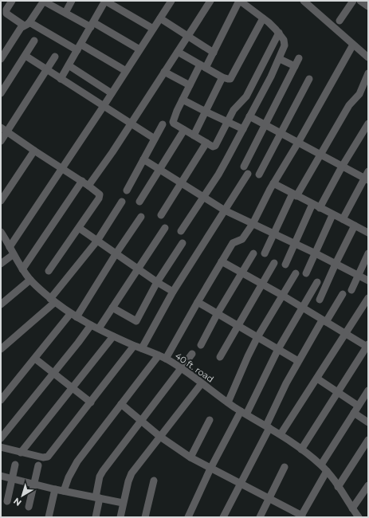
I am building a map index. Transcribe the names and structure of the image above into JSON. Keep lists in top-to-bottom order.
{
  "streets": {
    "street": ["40 ft. road"]
  },
  "north": "bottom left"
}
